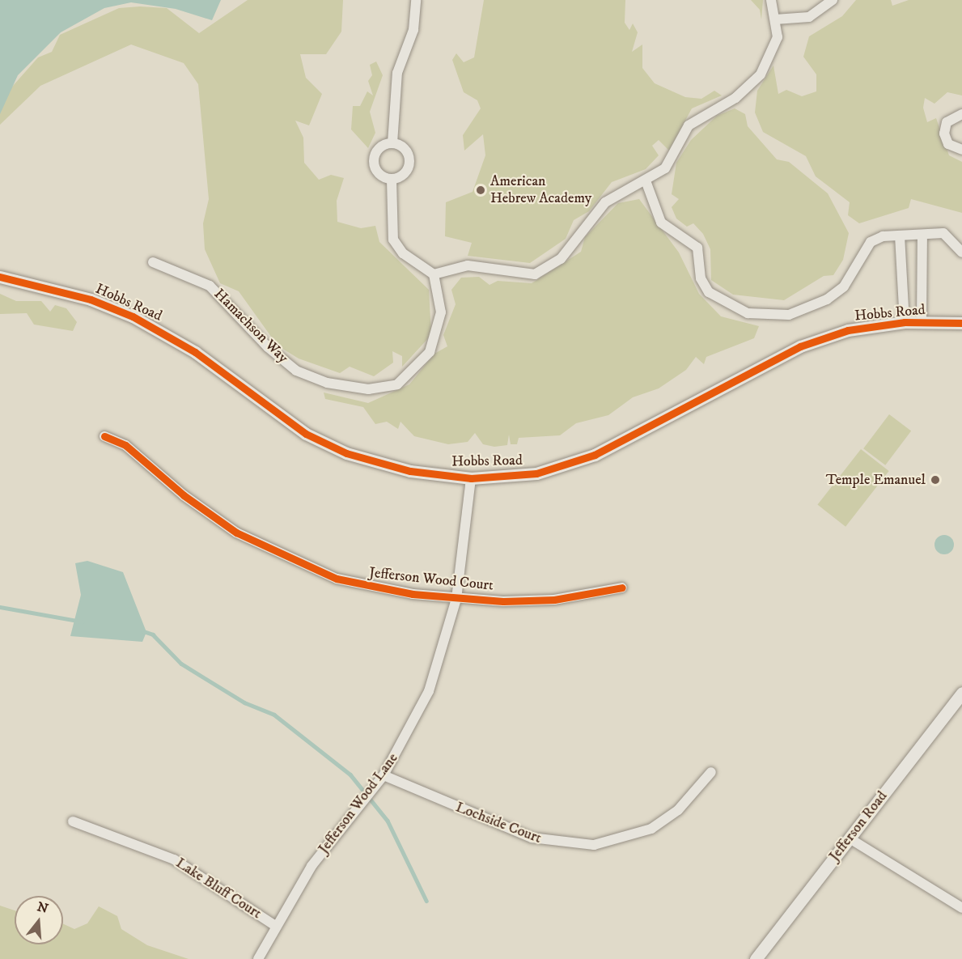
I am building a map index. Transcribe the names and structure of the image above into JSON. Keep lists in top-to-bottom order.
{
  "streets": {
    "street": [
      "Hobbs Road",
      "Hamachson Way",
      "Jefferson Wood Court",
      "Jefferson Wood Lane",
      "Lochside Court",
      "Jefferson Road",
      "Lake Bluff Court"
    ]
  },
  "crossings": [
    ["Hobbs Road", "Jefferson Wood Lane"],
    ["Jefferson Wood Court", "Jefferson Wood Lane"],
    ["Jefferson Wood Lane", "Lochside Court"],
    ["Jefferson Wood Lane", "Lake Bluff Court"]
  ],
  "places": ["American Hebrew Academy", "Temple Emanuel"],
  "north": "top"
}
